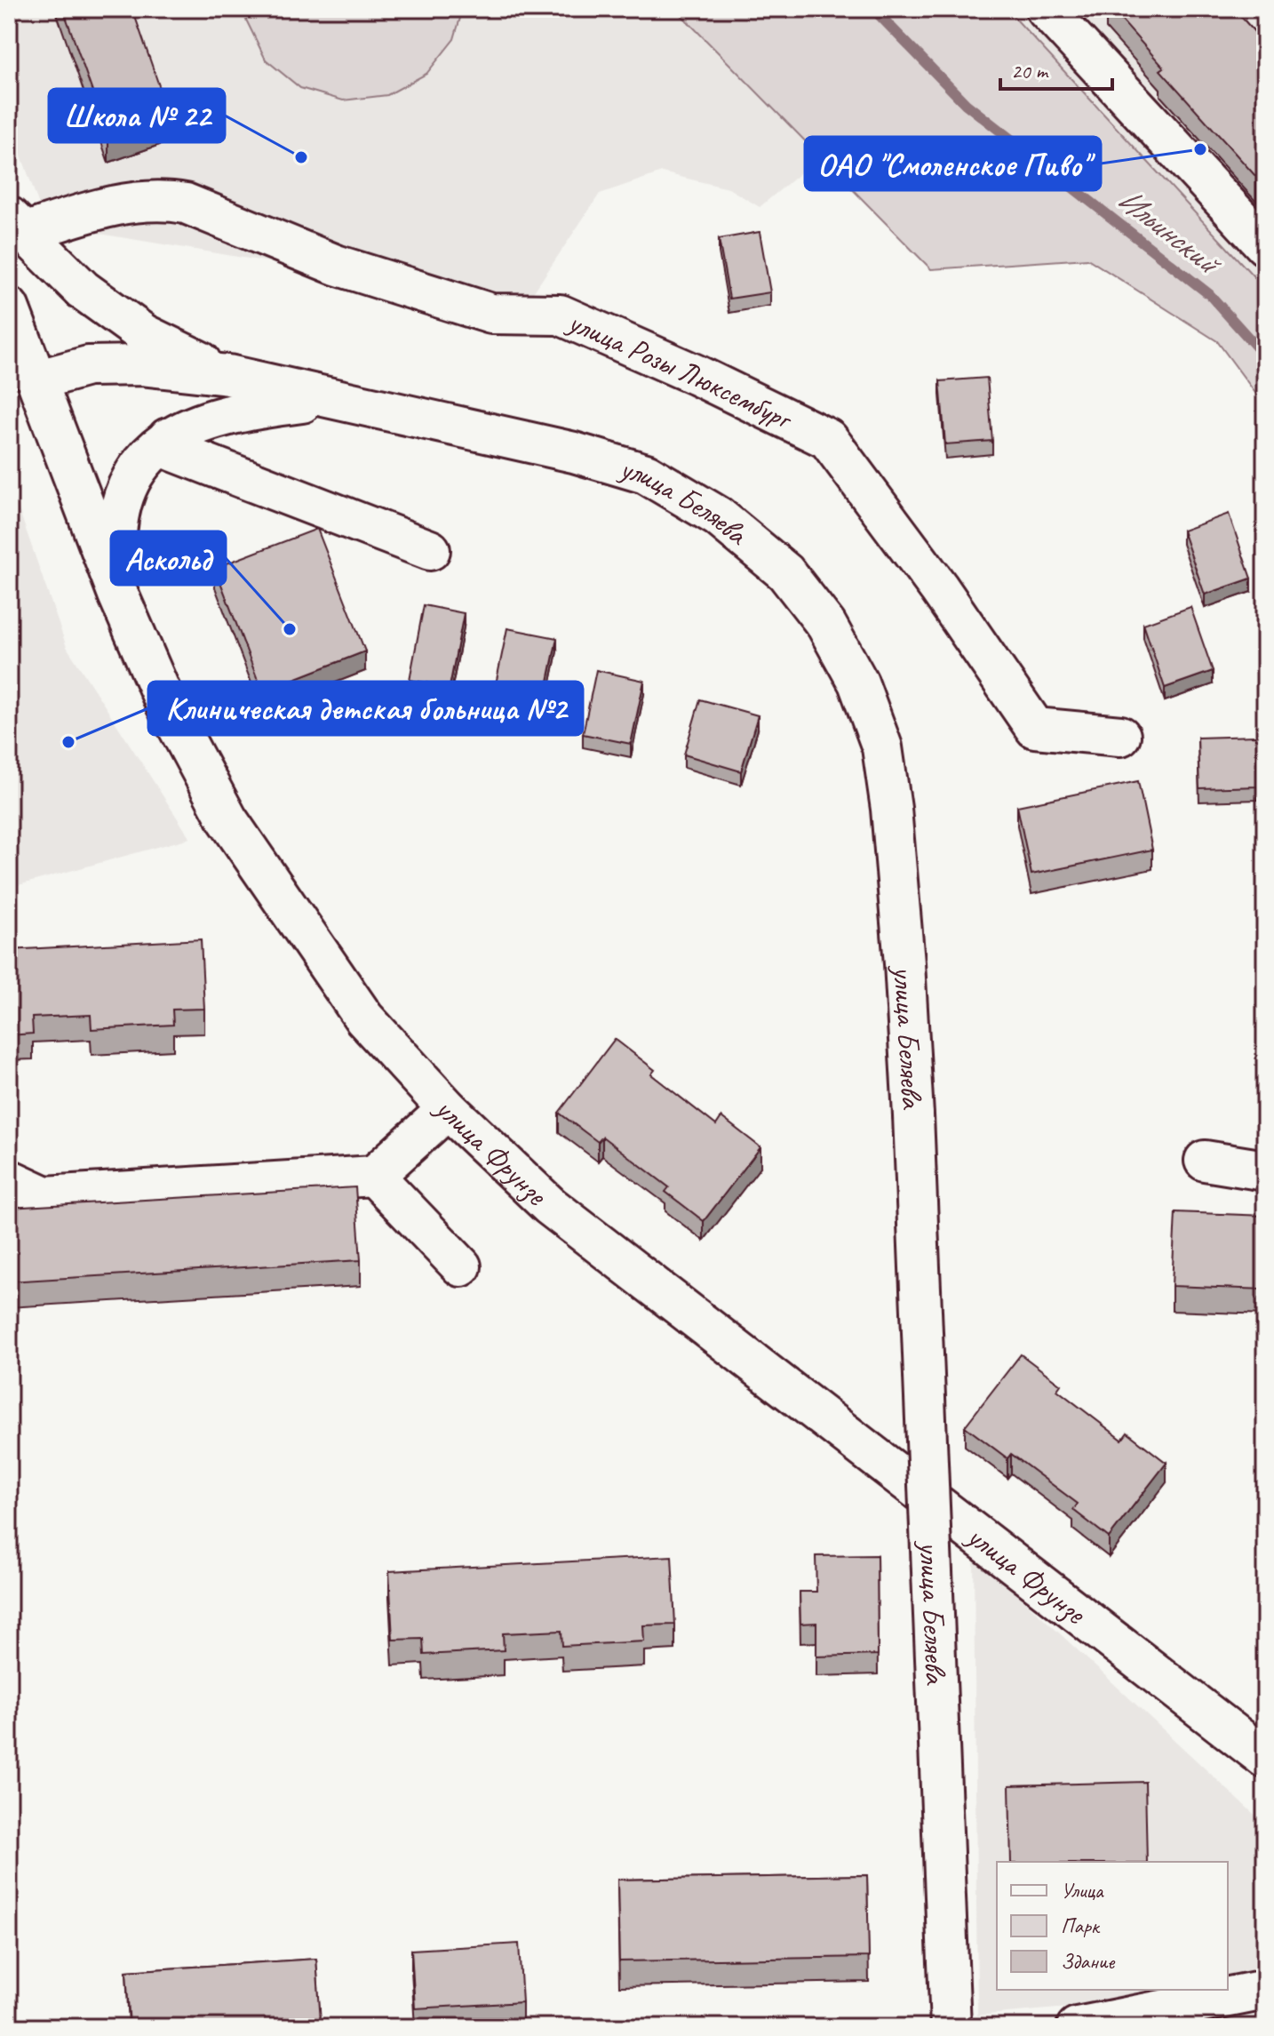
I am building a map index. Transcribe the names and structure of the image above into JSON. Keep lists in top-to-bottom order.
{
  "streets": {
    "main road": ["улица Розы Люксембург", "улица Беляева", "улица Фрунзе"]
  },
  "water": ["Ильинский"],
  "places": [
    "ОАО \"Смоленское Пиво\"",
    "Школа № 22",
    "Аскольд",
    "Клиническая детская больница №2"
  ],
  "legend": ["Улица", "Парк", "Здание"],
  "scale_bar": "20 m"
}
